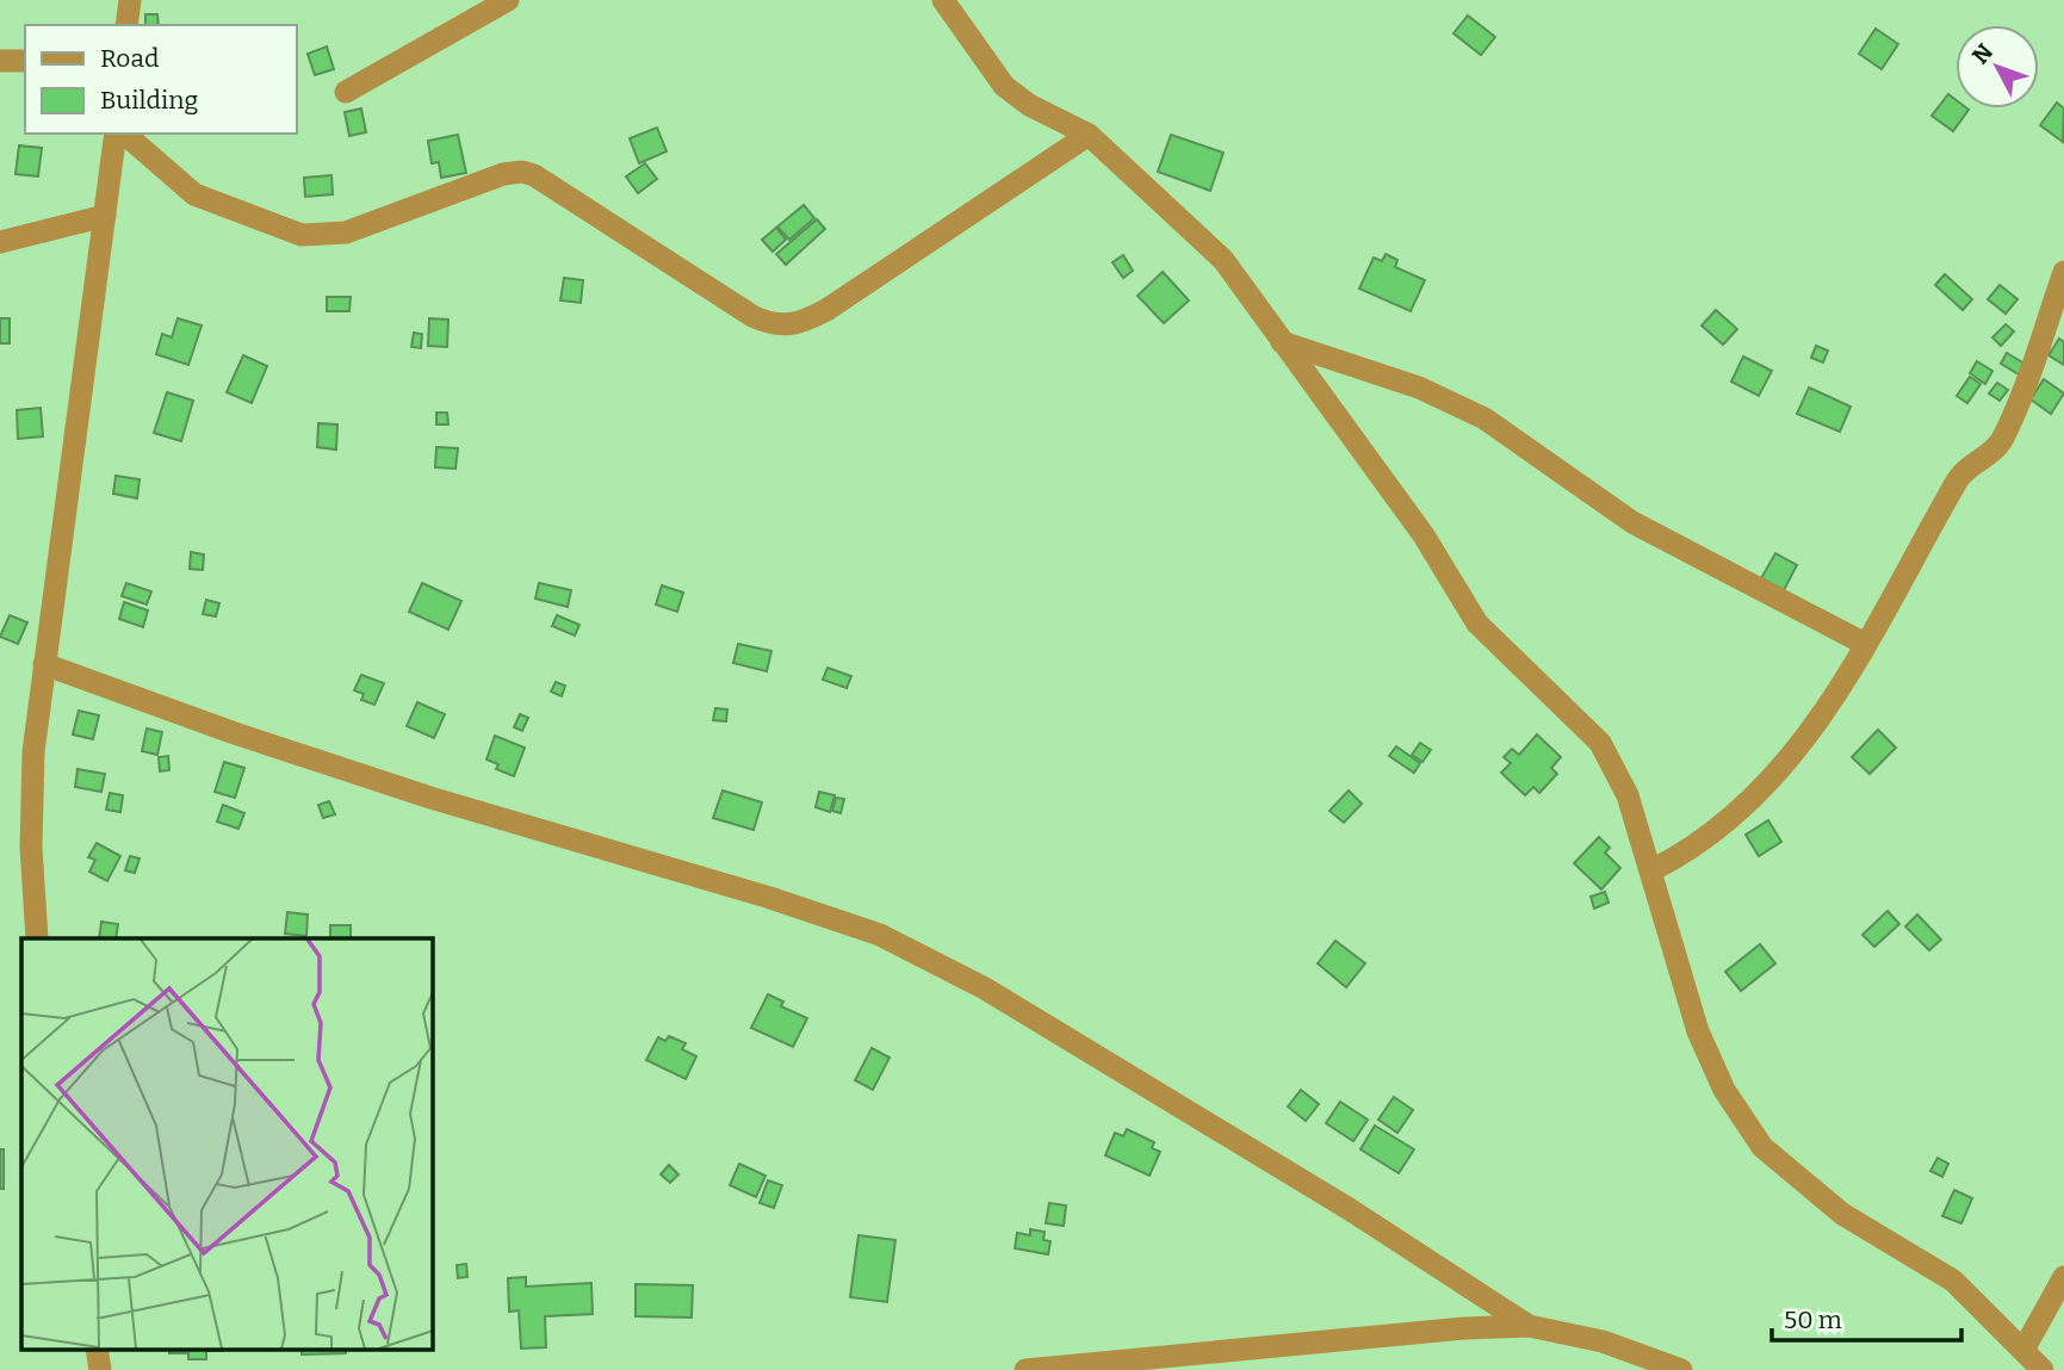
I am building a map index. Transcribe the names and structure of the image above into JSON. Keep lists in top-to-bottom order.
{
  "legend": ["Road", "Building"],
  "scale_bar": "50 m",
  "north": "top left"
}
